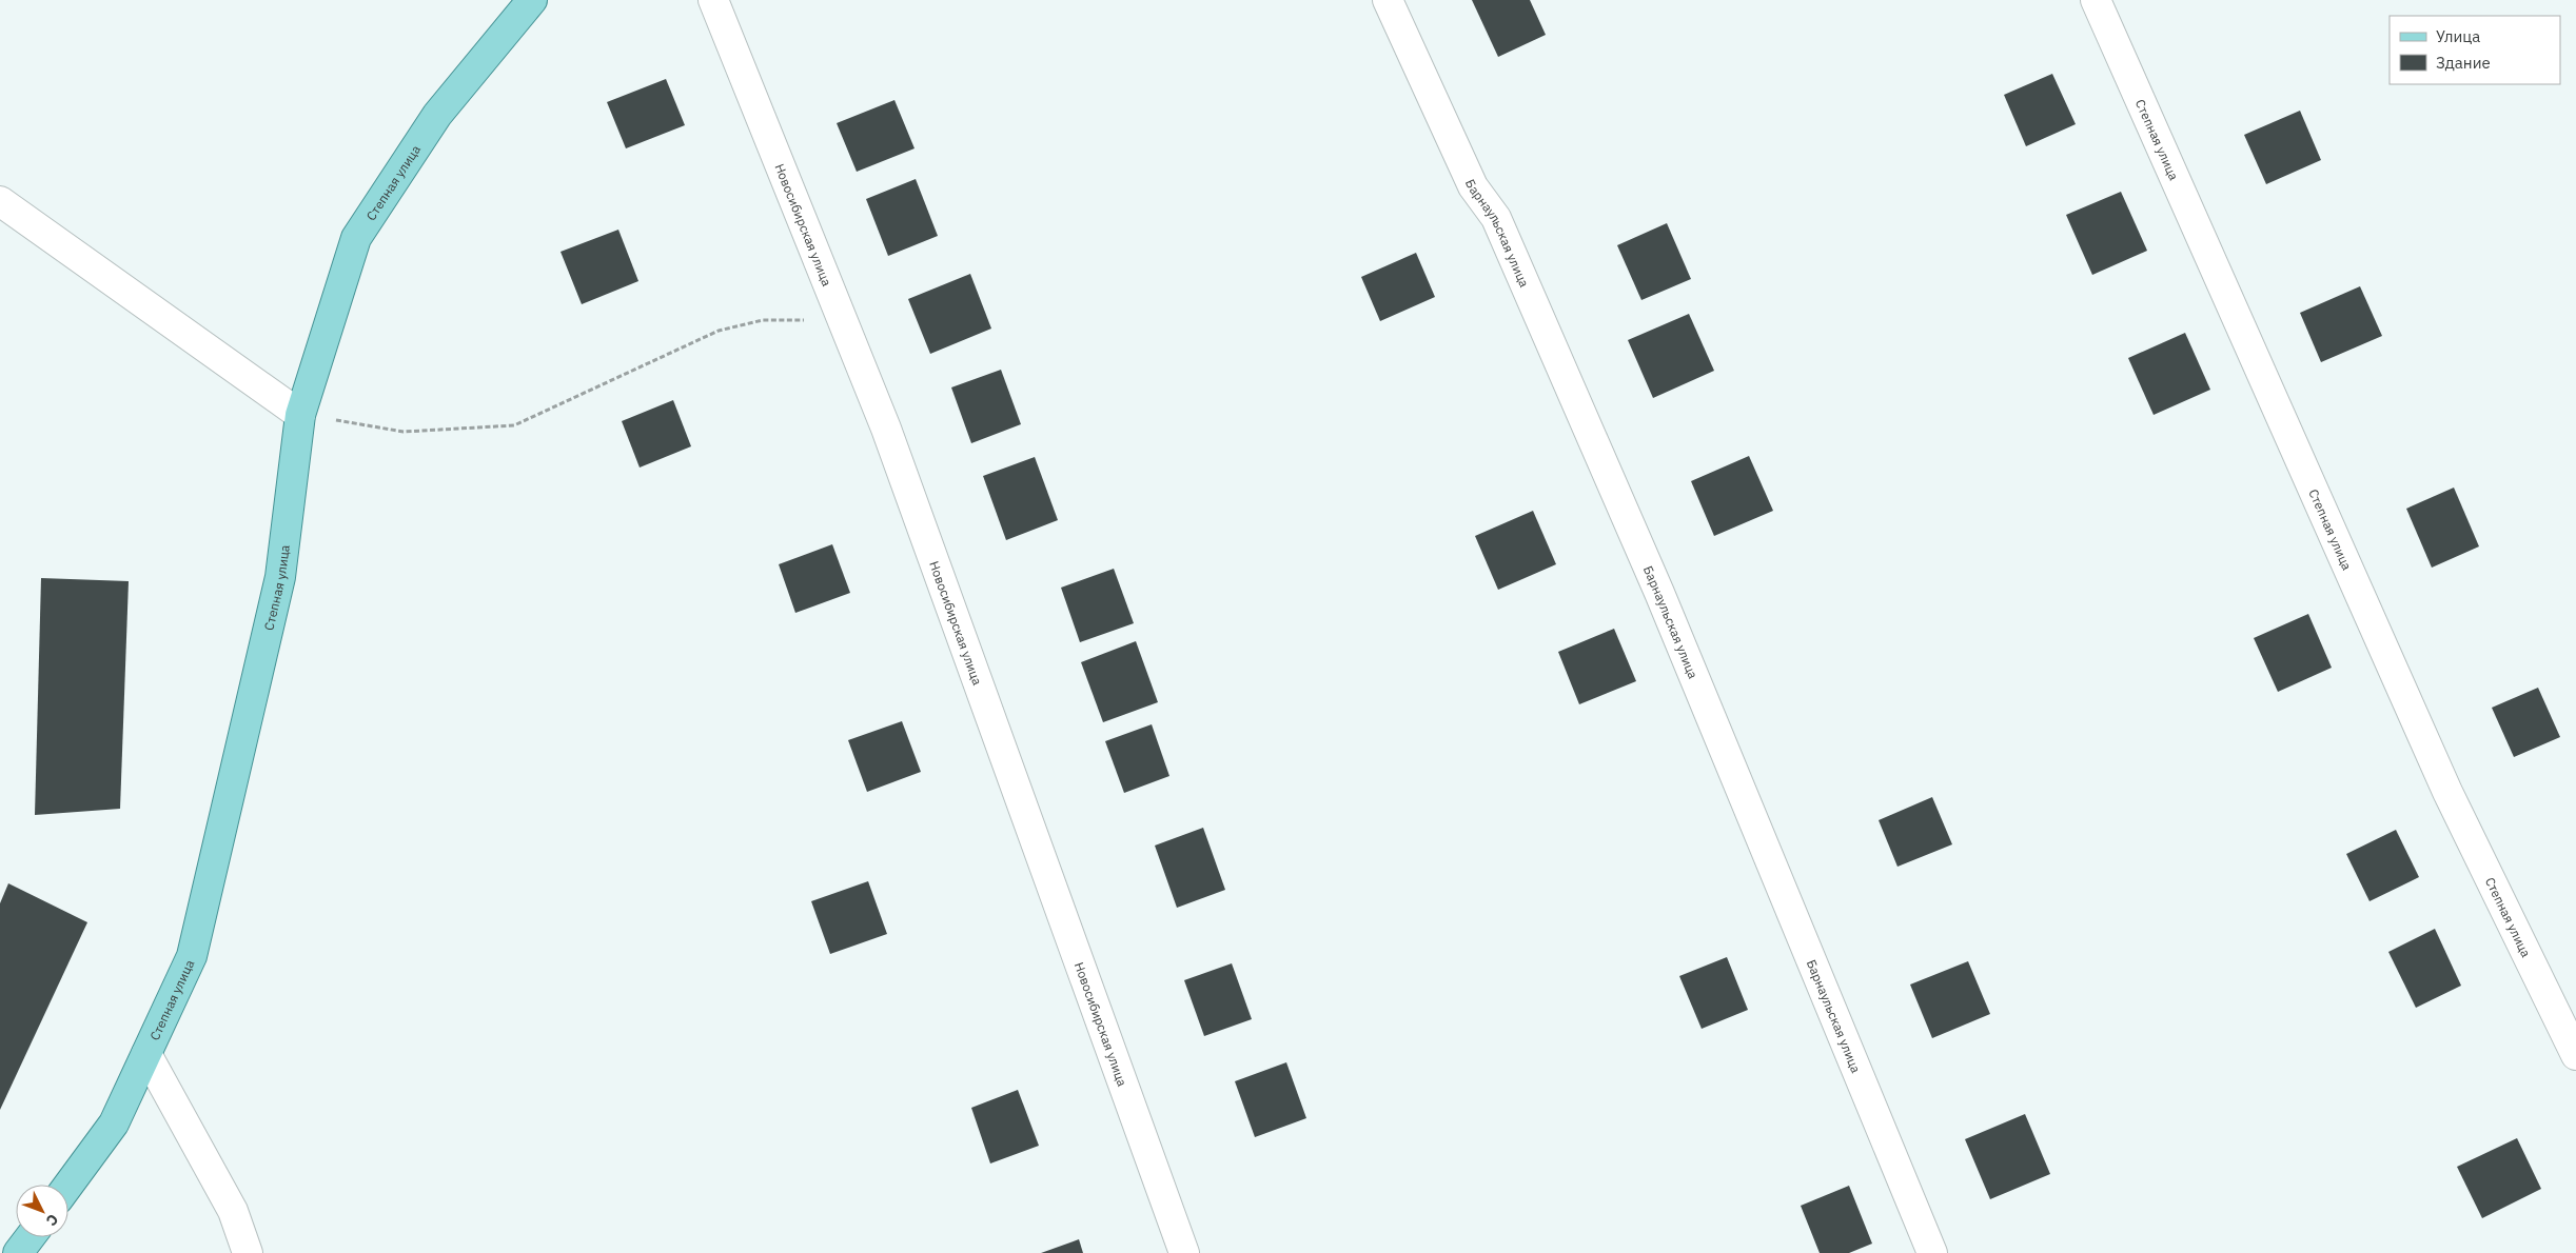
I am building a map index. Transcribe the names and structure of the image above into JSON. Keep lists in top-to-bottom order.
{
  "streets": {
    "main road": ["Степная улица"],
    "street": ["Новосибирская улица", "Барнаульская улица"]
  },
  "legend": ["Улица", "Здание"],
  "north": "bottom right"
}
